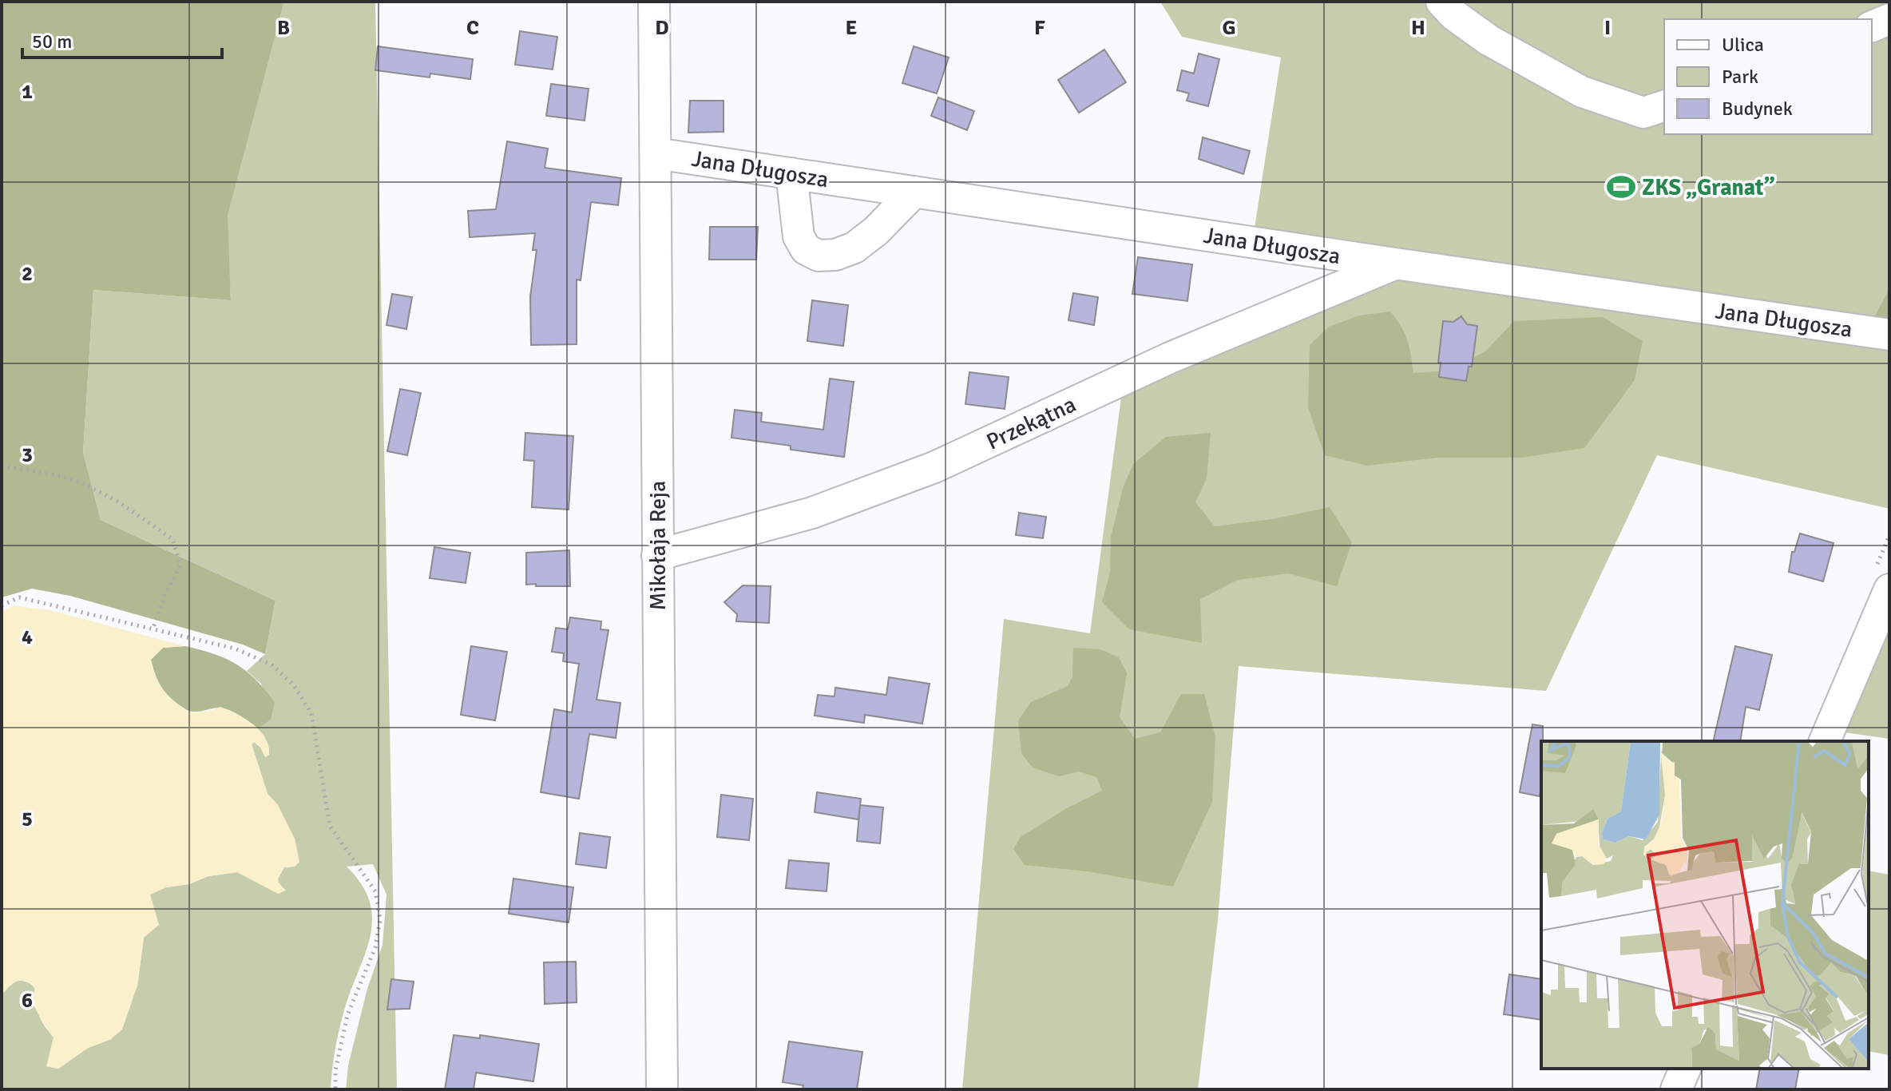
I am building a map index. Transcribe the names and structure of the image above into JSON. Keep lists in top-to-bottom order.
{
  "streets": {
    "street": ["Jana Długosza", "Przekątna", "Mikołaja Reja"]
  },
  "crossings": [
    ["Jana Długosza", "Przekątna"],
    ["Jana Długosza", "Mikołaja Reja"],
    ["Przekątna", "Mikołaja Reja"]
  ],
  "places": {
    "sports": ["ZKS „Granat”"]
  },
  "legend": ["Ulica", "Park", "Budynek"],
  "scale_bar": "50 m",
  "grid": {
    "columns": [
      "B",
      "C",
      "D",
      "E",
      "F",
      "G",
      "H",
      "I"
    ],
    "rows": [
      "1",
      "2",
      "3",
      "4",
      "5",
      "6"
    ]
  }
}
